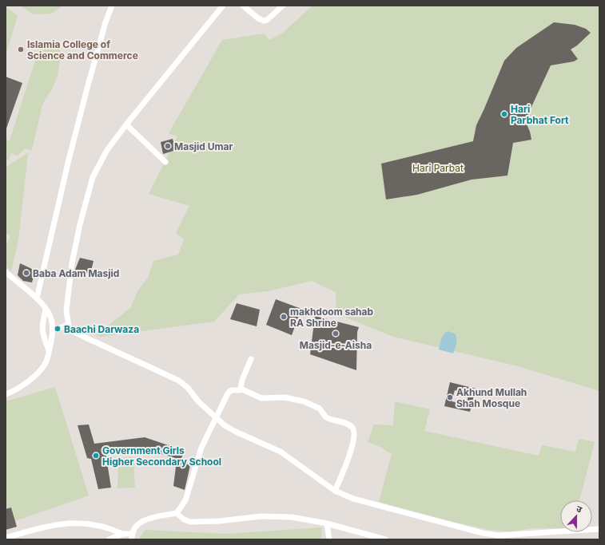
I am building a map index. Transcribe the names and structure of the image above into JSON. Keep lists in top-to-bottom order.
{
  "parks": ["Hari Parbat"],
  "places": [
    "Islamia College of Science and Commerce",
    "Hari Parbhat Fort",
    "Masjid Umar",
    "Baba Adam Masjid",
    "makhdoom sahab RA Shrine",
    "Baachi Darwaza",
    "Masjid-e-Aisha",
    "Akhund Mullah Shah Mosque",
    "Government Girls Higher Secondary School"
  ],
  "north": "top"
}
